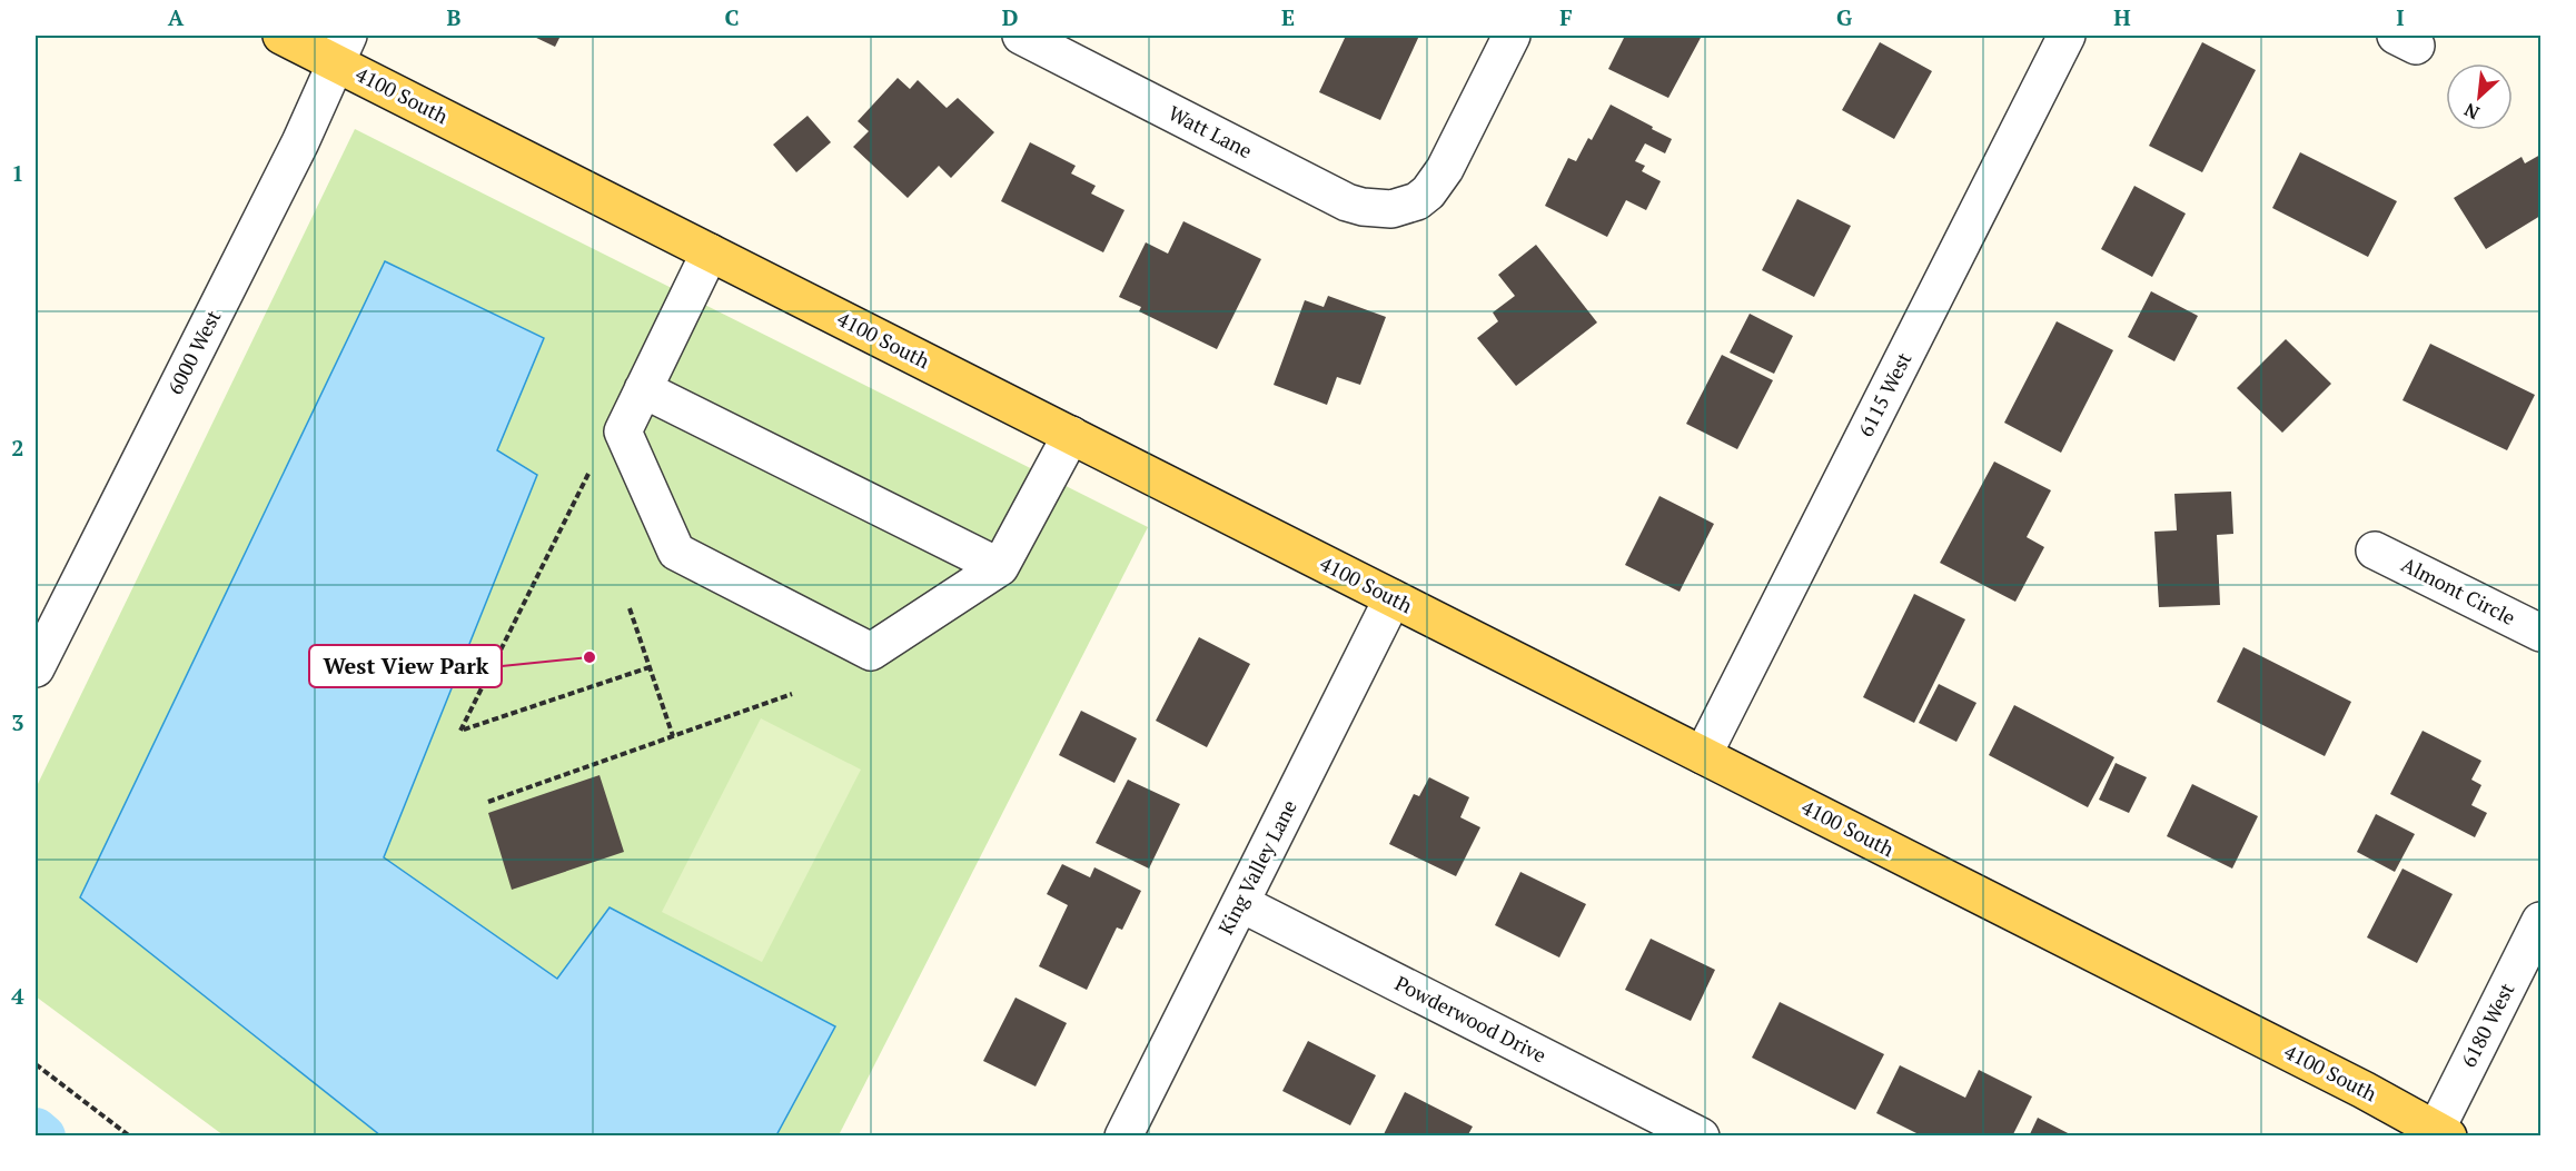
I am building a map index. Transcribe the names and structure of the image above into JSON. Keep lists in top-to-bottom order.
{
  "streets": {
    "main road": ["4100 South"],
    "street": [
      "Watt Lane",
      "6000 West",
      "6115 West",
      "Almont Circle",
      "King Valley Lane",
      "Powderwood Drive",
      "6180 West"
    ]
  },
  "crossings": [
    ["4100 South", "6000 West"],
    ["4100 South", "6115 West"],
    ["4100 South", "King Valley Lane"],
    ["4100 South", "6180 West"],
    ["King Valley Lane", "Powderwood Drive"]
  ],
  "places": ["West View Park"],
  "north": "bottom left",
  "grid": {
    "columns": [
      "A",
      "B",
      "C",
      "D",
      "E",
      "F",
      "G",
      "H",
      "I"
    ],
    "rows": [
      "1",
      "2",
      "3",
      "4"
    ]
  }
}
